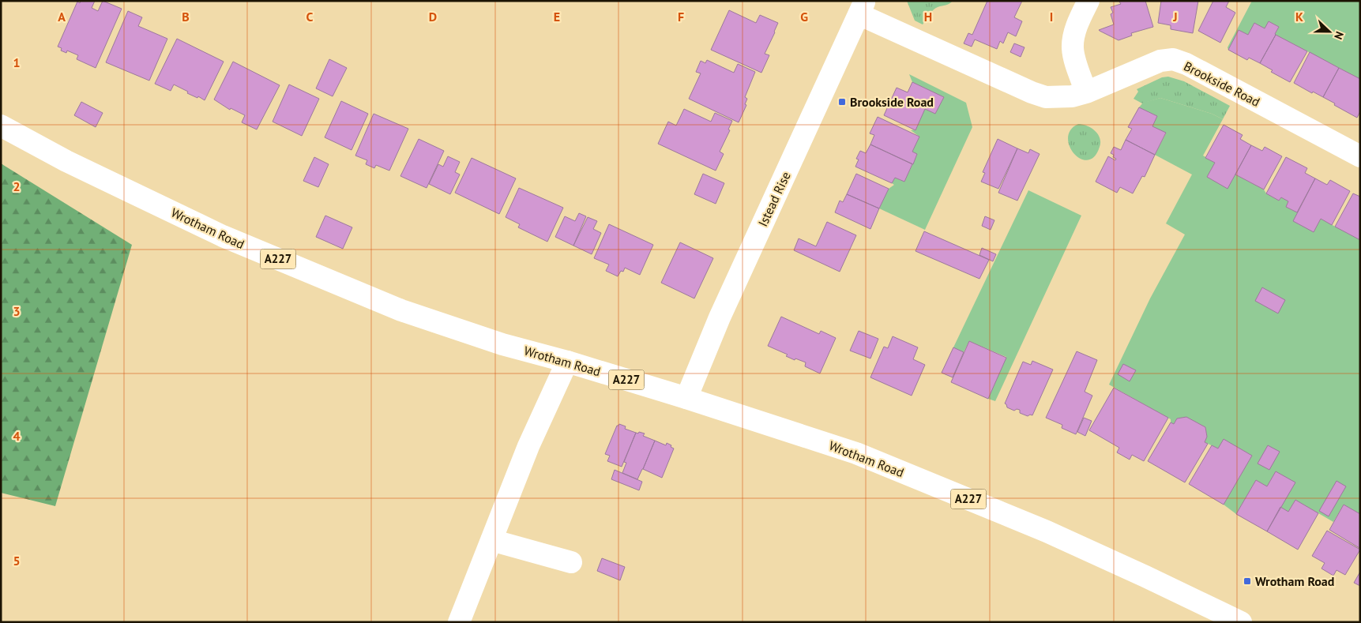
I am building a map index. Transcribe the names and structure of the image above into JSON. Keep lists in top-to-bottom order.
{
  "streets": {
    "main road": [
      "Brookside Road",
      "Istead Rise",
      "Wrotham Road",
      "A227"
    ]
  },
  "crossings": [
    ["Brookside Road", "Istead Rise"],
    ["Istead Rise", "Wrotham Road"]
  ],
  "places": {
    "transit": ["Brookside Road", "Wrotham Road"]
  },
  "north": "right",
  "grid": {
    "columns": [
      "A",
      "B",
      "C",
      "D",
      "E",
      "F",
      "G",
      "H",
      "I",
      "J",
      "K"
    ],
    "rows": [
      "1",
      "2",
      "3",
      "4",
      "5"
    ]
  }
}
